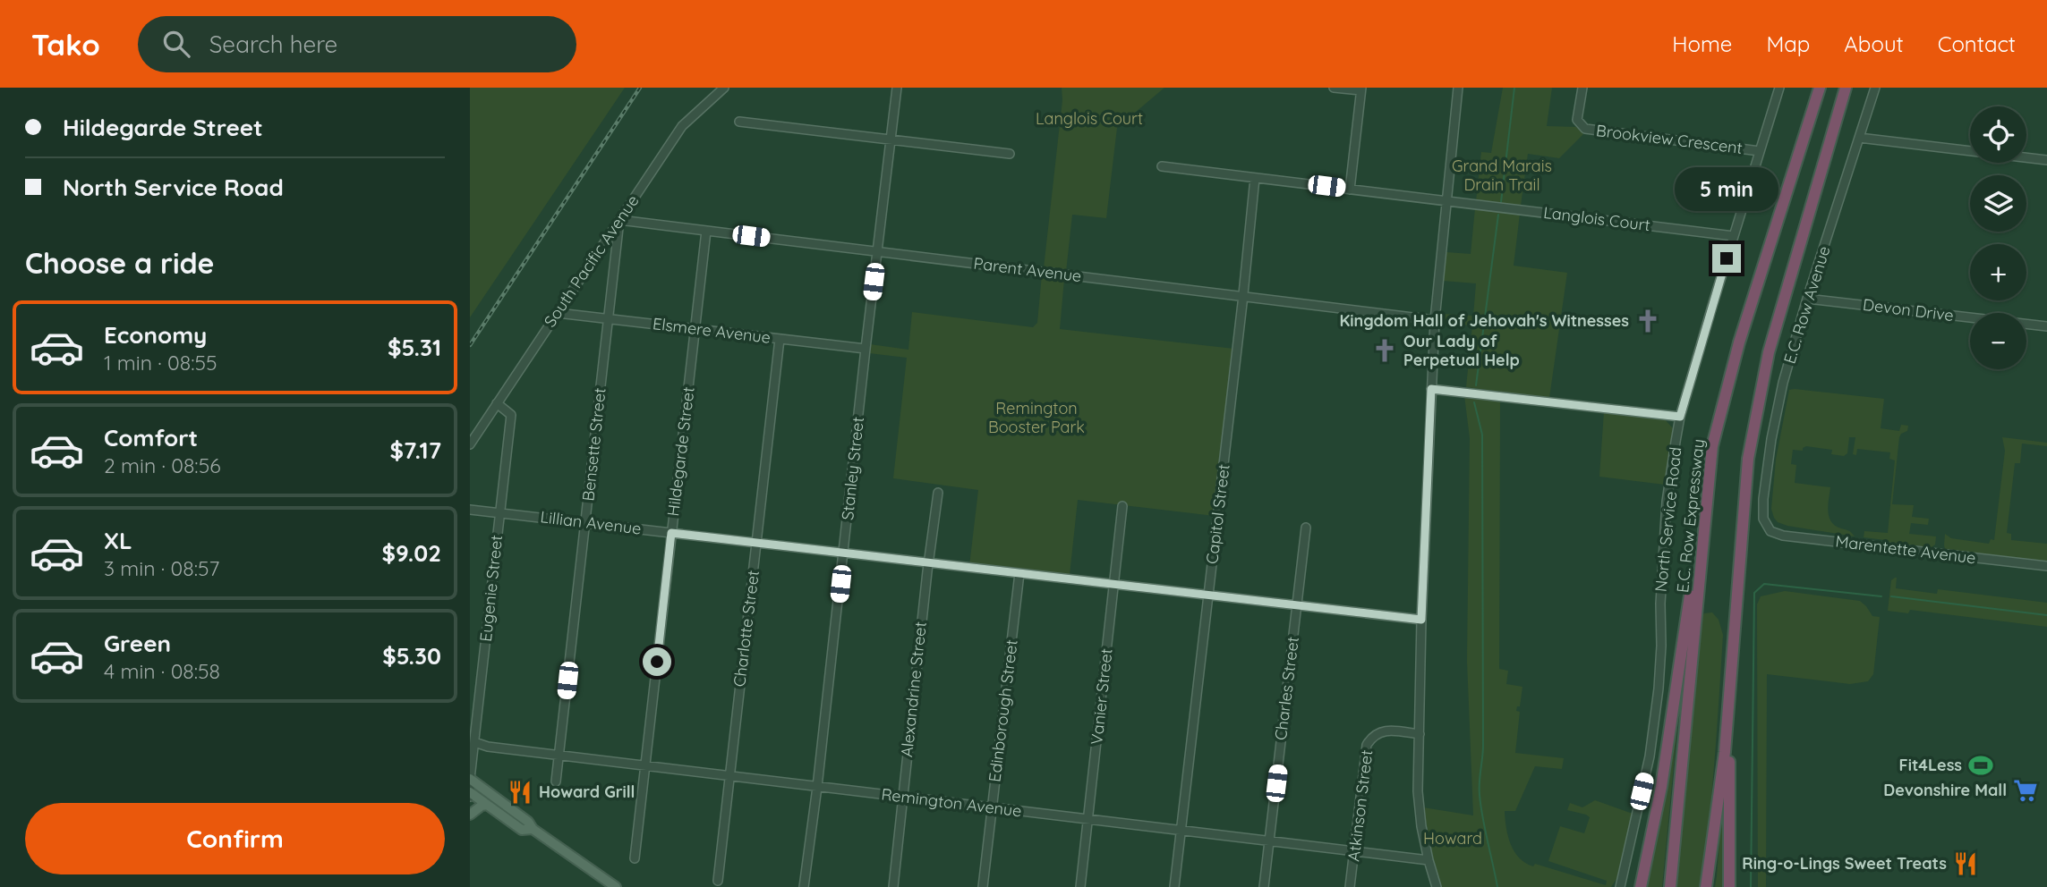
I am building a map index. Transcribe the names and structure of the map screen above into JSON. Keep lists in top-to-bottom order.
{
  "streets": {
    "highway": ["E.C. Row Expressway"],
    "street": [
      "Brookview Crescent",
      "Langlois Court",
      "South Pacific Avenue",
      "Parent Avenue",
      "E.C. Row Avenue",
      "Devon Drive",
      "Elsmere Avenue",
      "Bensette Street",
      "Hildegarde Street",
      "Stanley Street",
      "Capitol Street",
      "North Service Road",
      "Lillian Avenue",
      "Marentette Avenue",
      "Eugenie Street",
      "Charlotte Street",
      "Charles Street",
      "Alexandrine Street",
      "Vanier Street",
      "Edinborough Street",
      "Remington Avenue",
      "Atkinson Street"
    ]
  },
  "crossings": [
    ["Brookview Crescent", "North Service Road"],
    ["Langlois Court", "Capitol Street"],
    ["Langlois Court", "North Service Road"],
    ["South Pacific Avenue", "Parent Avenue"],
    ["South Pacific Avenue", "Elsmere Avenue"],
    ["South Pacific Avenue", "Bensette Street"],
    ["South Pacific Avenue", "Eugenie Street"],
    ["Parent Avenue", "Bensette Street"],
    ["Parent Avenue", "Hildegarde Street"],
    ["Parent Avenue", "Stanley Street"],
    ["Parent Avenue", "Capitol Street"],
    ["E.C. Row Avenue", "Devon Drive"],
    ["E.C. Row Avenue", "Marentette Avenue"],
    ["Elsmere Avenue", "Bensette Street"],
    ["Elsmere Avenue", "Hildegarde Street"],
    ["Elsmere Avenue", "Stanley Street"],
    ["Elsmere Avenue", "Charlotte Street"],
    ["Bensette Street", "Lillian Avenue"],
    ["Bensette Street", "Remington Avenue"],
    ["Hildegarde Street", "Lillian Avenue"],
    ["Hildegarde Street", "Remington Avenue"],
    ["Stanley Street", "Lillian Avenue"],
    ["Stanley Street", "Remington Avenue"],
    ["Capitol Street", "Lillian Avenue"],
    ["Capitol Street", "Remington Avenue"],
    ["Lillian Avenue", "Eugenie Street"],
    ["Lillian Avenue", "Charlotte Street"],
    ["Lillian Avenue", "Charles Street"],
    ["Lillian Avenue", "Alexandrine Street"],
    ["Lillian Avenue", "Vanier Street"],
    ["Lillian Avenue", "Edinborough Street"],
    ["Eugenie Street", "Remington Avenue"],
    ["Charlotte Street", "Remington Avenue"],
    ["Charles Street", "Remington Avenue"],
    ["Alexandrine Street", "Remington Avenue"],
    ["Vanier Street", "Remington Avenue"],
    ["Edinborough Street", "Remington Avenue"],
    ["Remington Avenue", "Atkinson Street"]
  ],
  "parks": [
    "Langlois Court",
    "Grand Marais Drain Trail",
    "Remington Booster Park",
    "Howard"
  ],
  "places": {
    "church": ["Kingdom Hall of Jehovah's Witnesses", "Our Lady of Perpetual Help"],
    "sports": ["Fit4Less"],
    "supermarket": ["Devonshire Mall"],
    "restaurant": ["Howard Grill", "Ring-o-Lings Sweet Treats"]
  },
  "page": {
    "header": "Tako",
    "search": "Search here",
    "nav": [
      "Home",
      "Map",
      "About",
      "Contact"
    ],
    "banner": ["Hildegarde Street", "North Service Road"],
    "map_buttons": ["+", "−"],
    "bubble": "5 min",
    "heading": "Choose a ride",
    "list": [
      {
        "name": "Economy",
        "note": "1 min · 08:55",
        "value": "$5.31"
      },
      {
        "name": "Comfort",
        "note": "2 min · 08:56",
        "value": "$7.17"
      },
      {
        "name": "XL",
        "note": "3 min · 08:57",
        "value": "$9.02"
      },
      {
        "name": "Green",
        "note": "4 min · 08:58",
        "value": "$5.30"
      }
    ],
    "buttons": "Confirm"
  }
}
